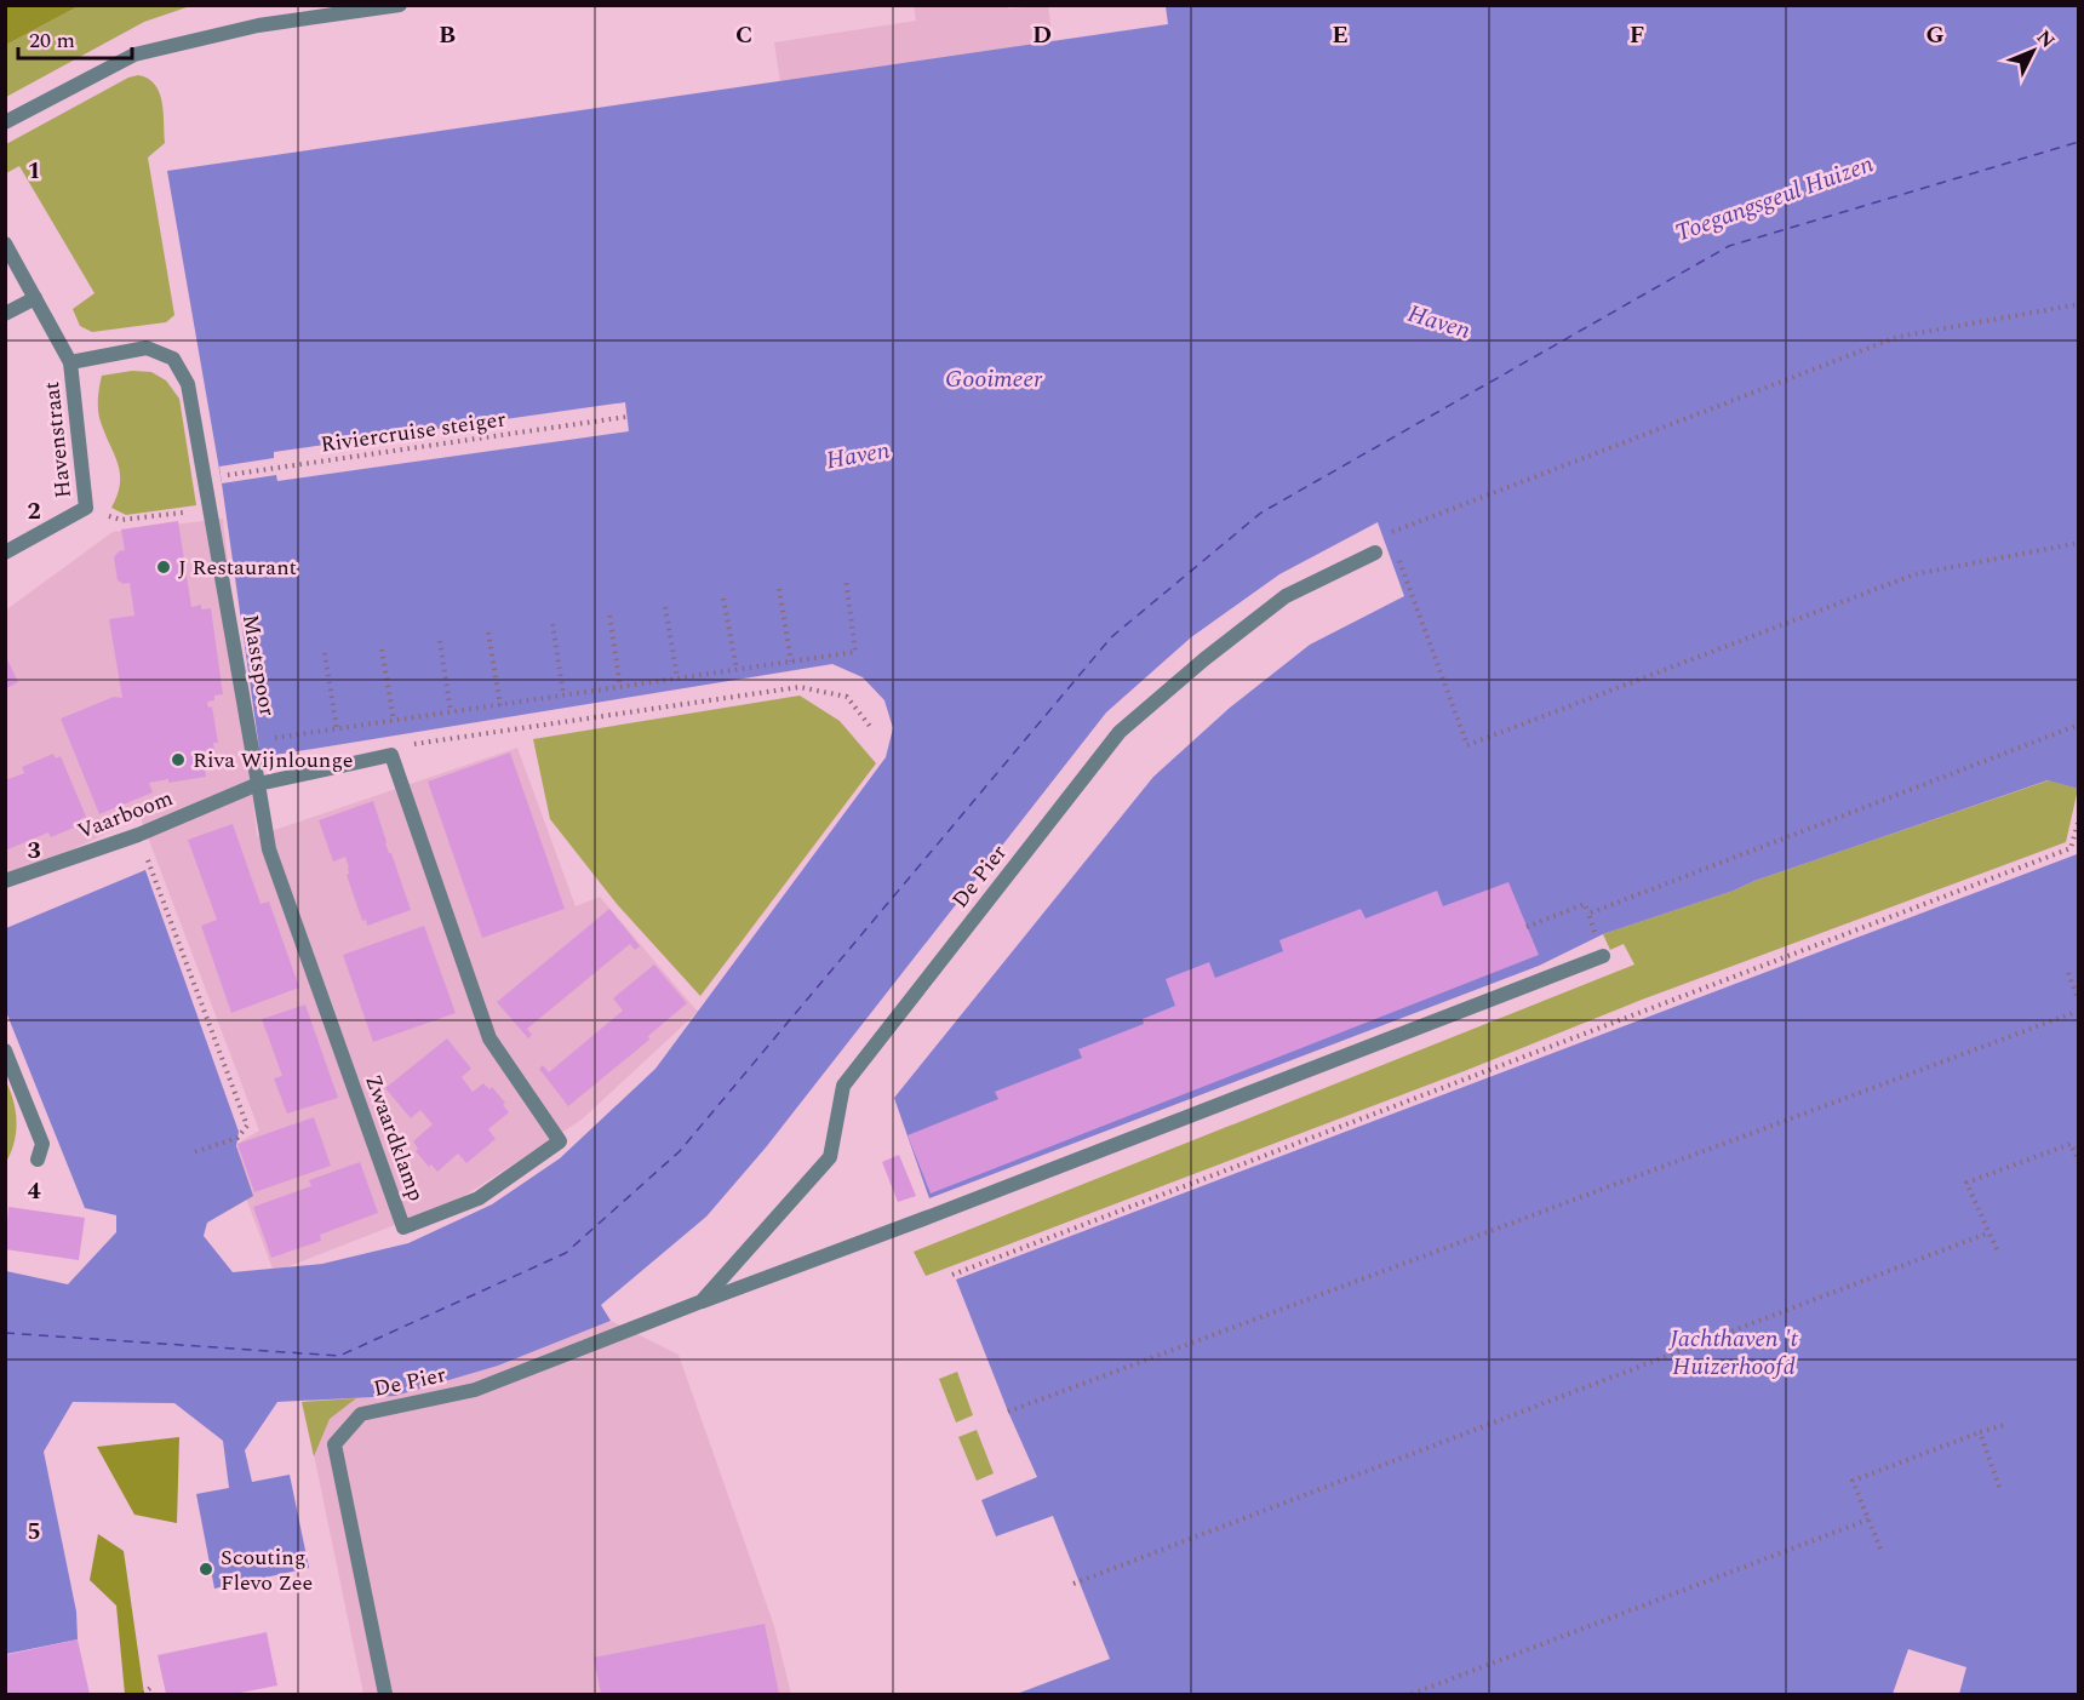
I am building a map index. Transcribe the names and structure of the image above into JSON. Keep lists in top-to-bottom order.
{
  "streets": {
    "street": [
      "Havenstraat",
      "Mastspoor",
      "Vaarboom",
      "De Pier",
      "Zwaardklamp"
    ],
    "path": ["Riviercruise steiger"]
  },
  "crossings": [
    ["Riviercruise steiger", "Mastspoor"],
    ["Havenstraat", "Mastspoor"],
    ["Mastspoor", "Vaarboom"],
    ["Mastspoor", "Zwaardklamp"],
    ["Vaarboom", "Zwaardklamp"]
  ],
  "water": [
    "Toegangsgeul Huizen",
    "Haven",
    "Gooimeer",
    "Jachthaven 't Huizerhoofd"
  ],
  "places": ["J Restaurant", "Riva Wijnlounge", "Scouting Flevo Zee"],
  "scale_bar": "20 m",
  "north": "top right",
  "grid": {
    "columns": [
      "B",
      "C",
      "D",
      "E",
      "F",
      "G"
    ],
    "rows": [
      "1",
      "2",
      "3",
      "4",
      "5"
    ]
  }
}
